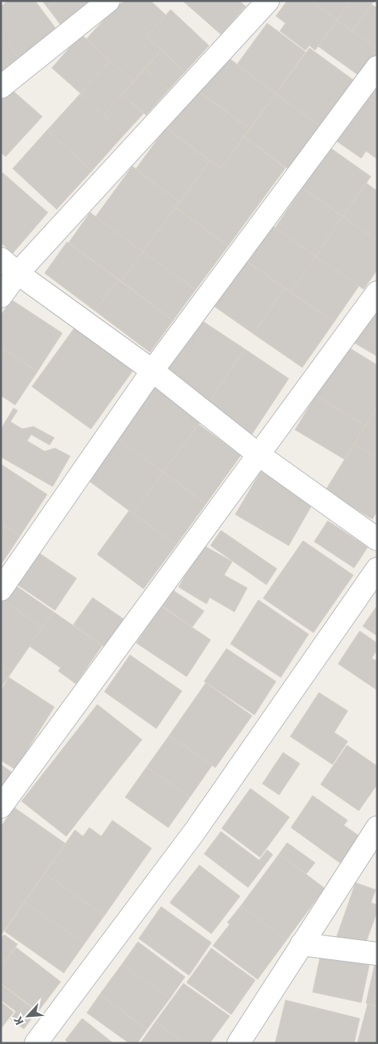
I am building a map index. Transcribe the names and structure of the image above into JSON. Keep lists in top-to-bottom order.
{
  "north": "bottom left"
}
